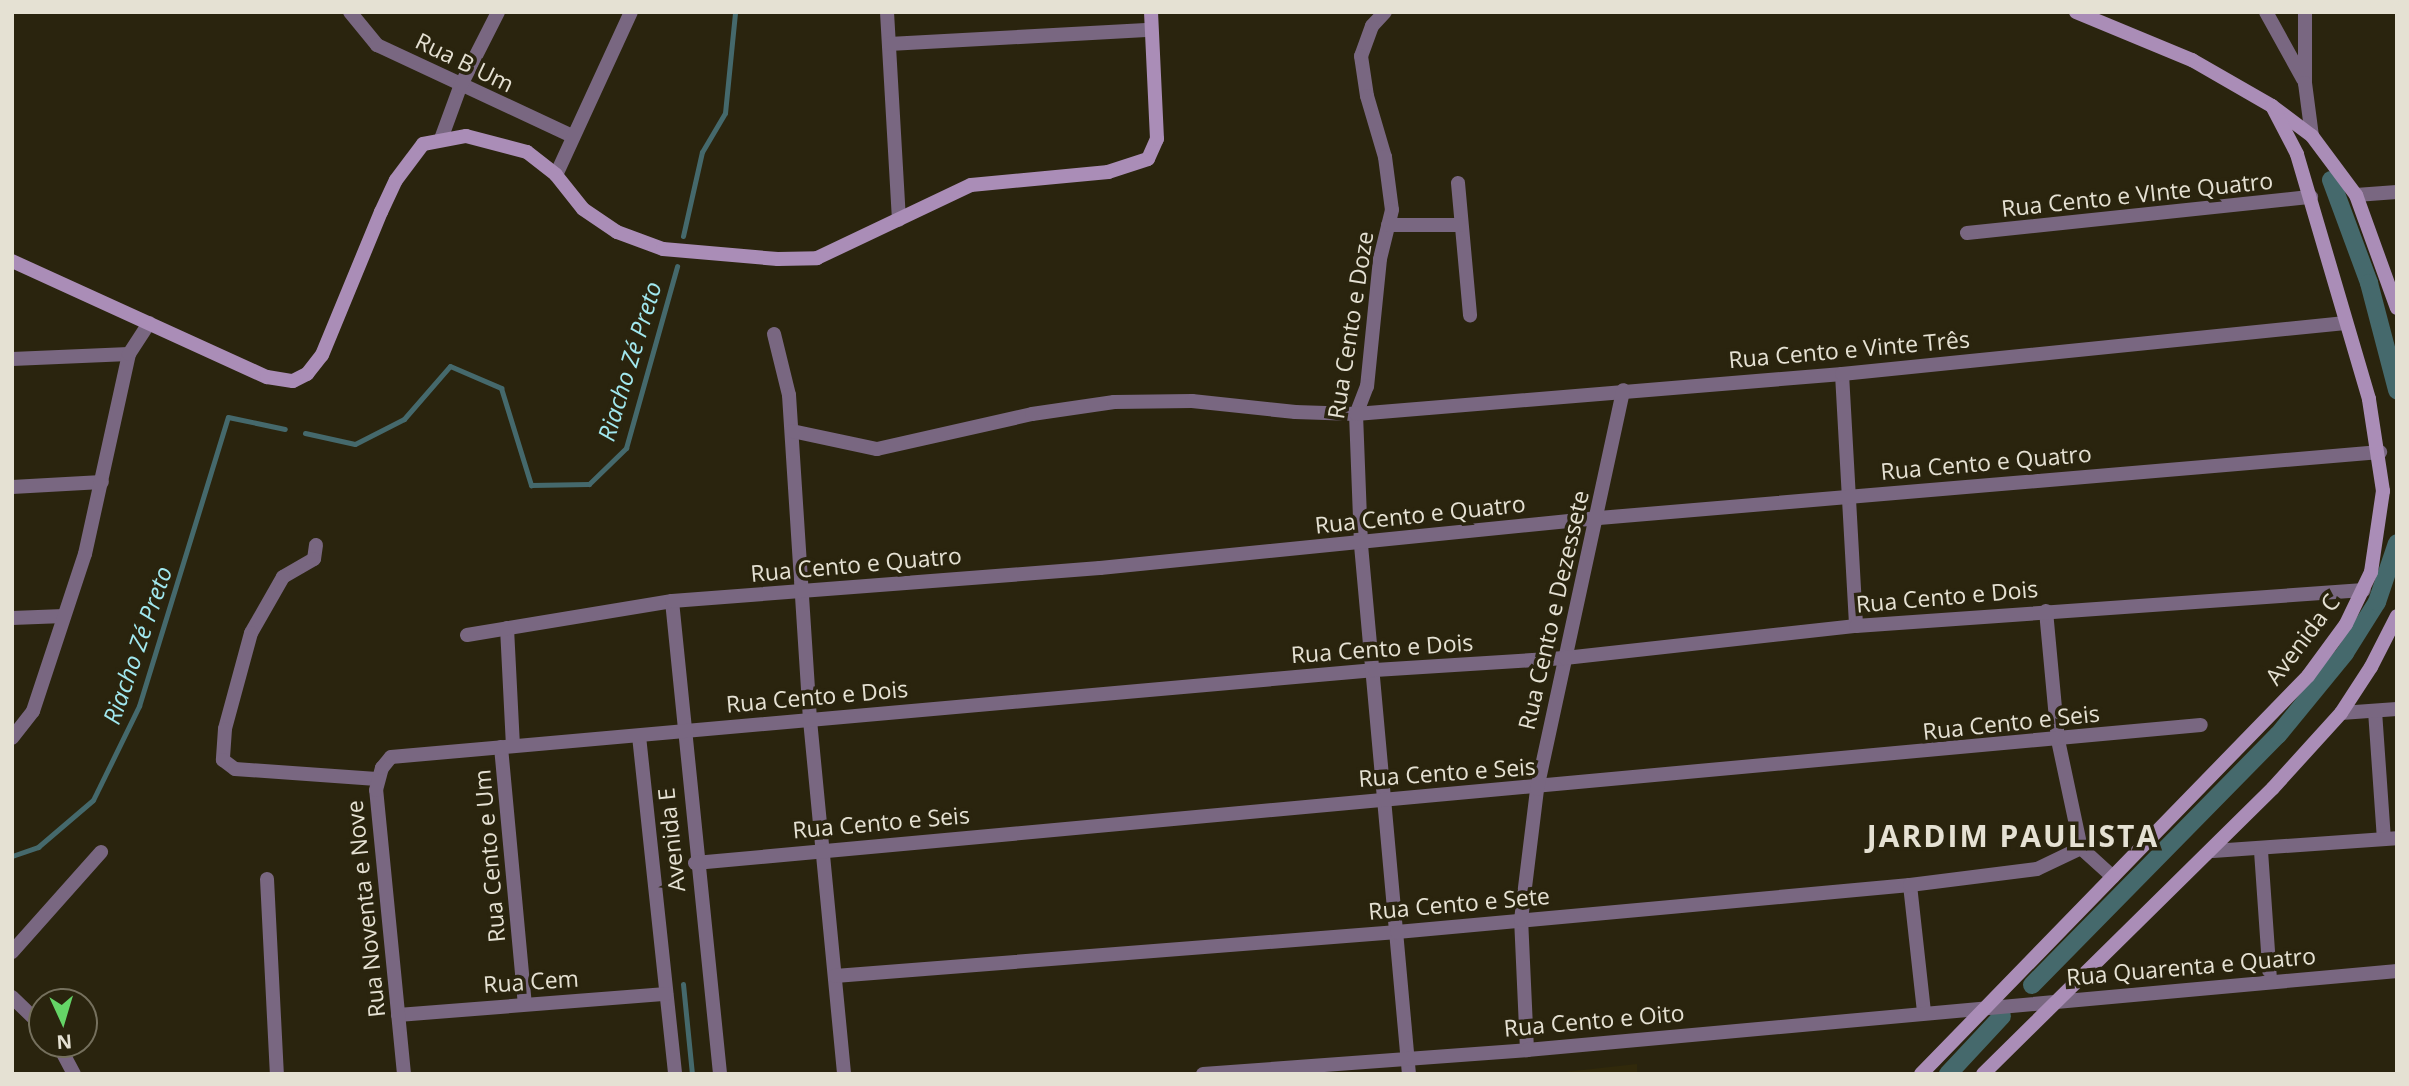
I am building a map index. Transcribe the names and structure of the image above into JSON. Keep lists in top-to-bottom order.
{
  "streets": {
    "main road": ["Avenida C"],
    "street": [
      "Rua B Um",
      "Rua Cento e VInte Quatro",
      "Rua Cento e Doze",
      "Rua Cento e Vinte Três",
      "Rua Cento e Quatro",
      "Rua Cento e Dois",
      "Rua Cento e Dezessete",
      "Rua Cento e Seis",
      "Avenida E",
      "Rua Cento e Um",
      "Rua Cento e Sete",
      "Rua Noventa e Nove",
      "Rua Quarenta e Quatro",
      "Rua Cem",
      "Rua Cento e Oito"
    ]
  },
  "crossings": [
    ["Rua Cento e VInte Quatro", "Avenida C"],
    ["Rua Cento e Doze", "Rua Cento e Vinte Três"],
    ["Rua Cento e Doze", "Rua Cento e Quatro"],
    ["Rua Cento e Doze", "Rua Cento e Dois"],
    ["Rua Cento e Doze", "Rua Cento e Seis"],
    ["Rua Cento e Doze", "Rua Cento e Sete"],
    ["Rua Cento e Doze", "Rua Cento e Oito"],
    ["Rua Cento e Vinte Três", "Rua Cento e Dezessete"],
    ["Rua Cento e Vinte Três", "Avenida C"],
    ["Rua Cento e Quatro", "Rua Cento e Dezessete"],
    ["Rua Cento e Quatro", "Avenida C"],
    ["Rua Cento e Quatro", "Avenida E"],
    ["Rua Cento e Quatro", "Rua Cento e Um"],
    ["Rua Cento e Dois", "Rua Cento e Dezessete"],
    ["Rua Cento e Dois", "Avenida C"],
    ["Rua Cento e Dois", "Avenida E"],
    ["Rua Cento e Dois", "Rua Cento e Um"],
    ["Rua Cento e Dois", "Rua Noventa e Nove"],
    ["Rua Cento e Dezessete", "Rua Cento e Seis"],
    ["Rua Cento e Dezessete", "Rua Cento e Sete"],
    ["Rua Cento e Dezessete", "Rua Cento e Oito"],
    ["Avenida C", "Rua Quarenta e Quatro"],
    ["Avenida C", "Rua Cento e Oito"],
    ["Rua Cento e Seis", "Avenida E"],
    ["Avenida E", "Rua Cem"],
    ["Rua Cento e Um", "Rua Cem"],
    ["Rua Noventa e Nove", "Rua Cem"],
    ["Rua Quarenta e Quatro", "Rua Cento e Oito"]
  ],
  "districts": ["JARDIM PAULISTA"],
  "water": ["Riacho Zé Preto"],
  "north": "bottom"
}
